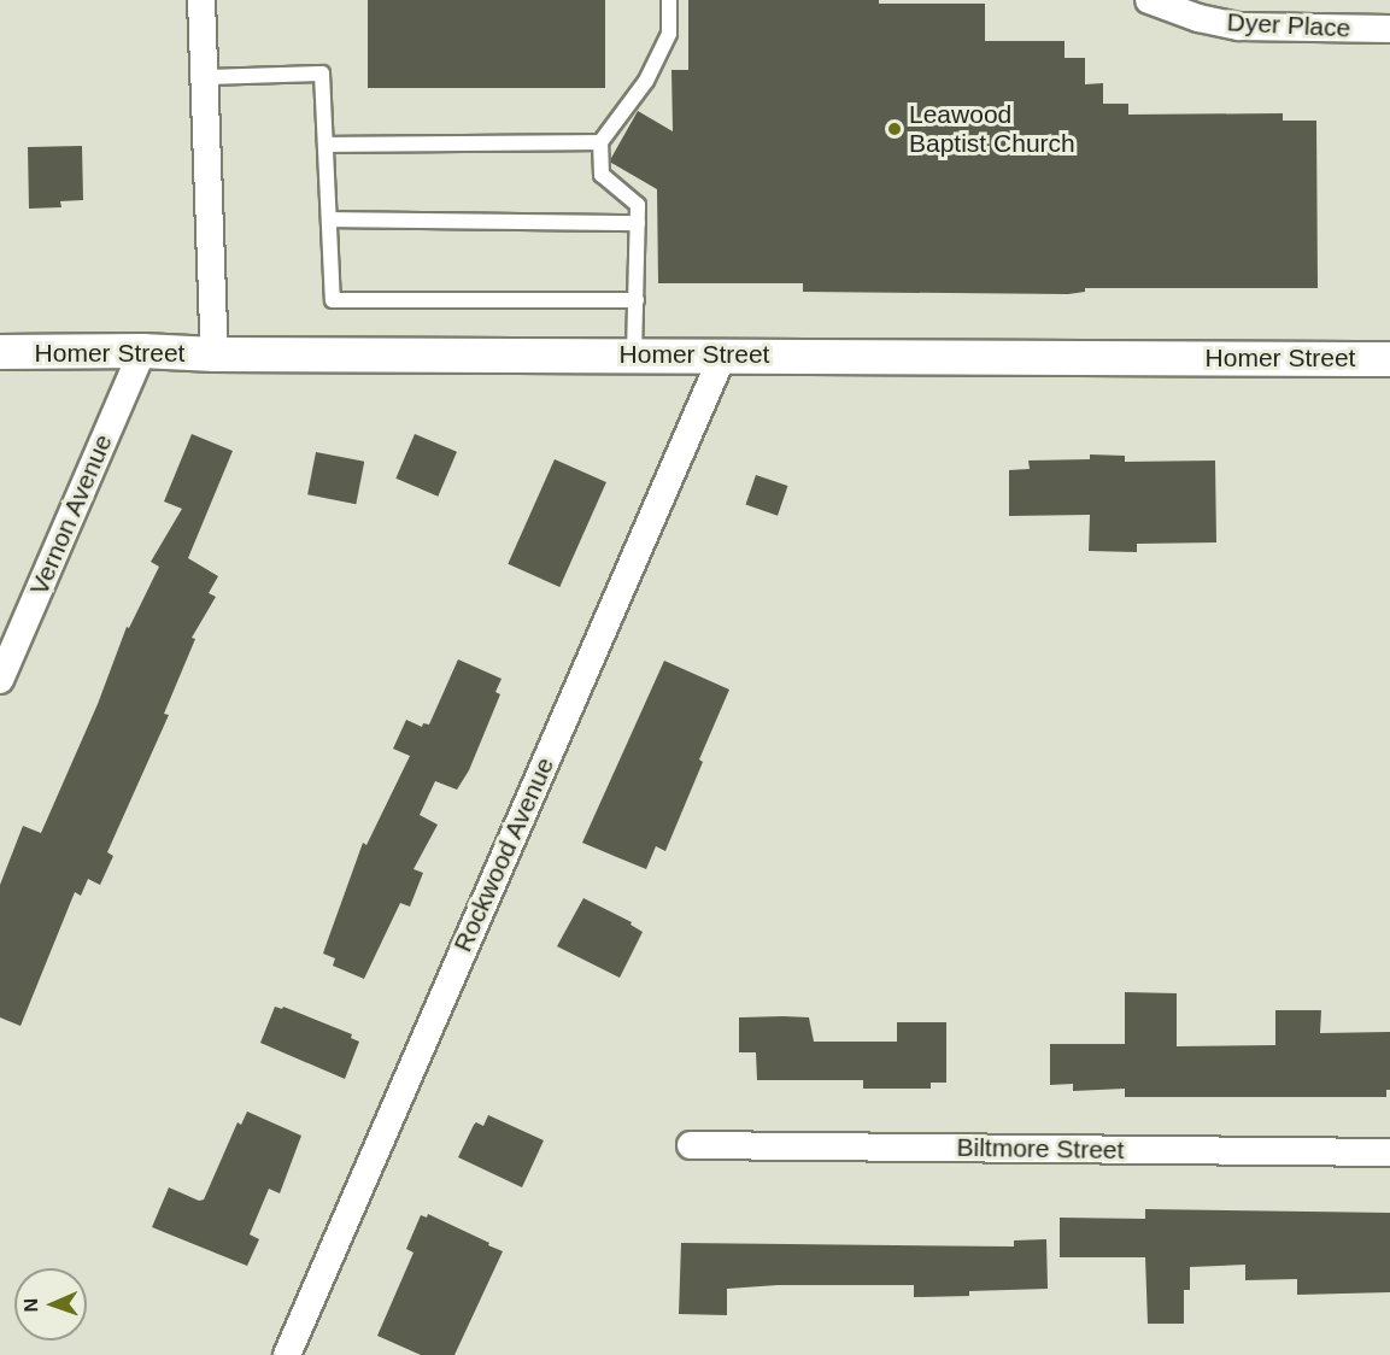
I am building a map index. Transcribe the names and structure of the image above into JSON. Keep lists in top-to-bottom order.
{
  "streets": {
    "street": [
      "Dyer Place",
      "Homer Street",
      "Vernon Avenue",
      "Rockwood Avenue",
      "Biltmore Street"
    ]
  },
  "crossings": [
    ["Homer Street", "Vernon Avenue"],
    ["Homer Street", "Rockwood Avenue"]
  ],
  "places": ["Leawood Baptist Church"],
  "north": "left"
}
